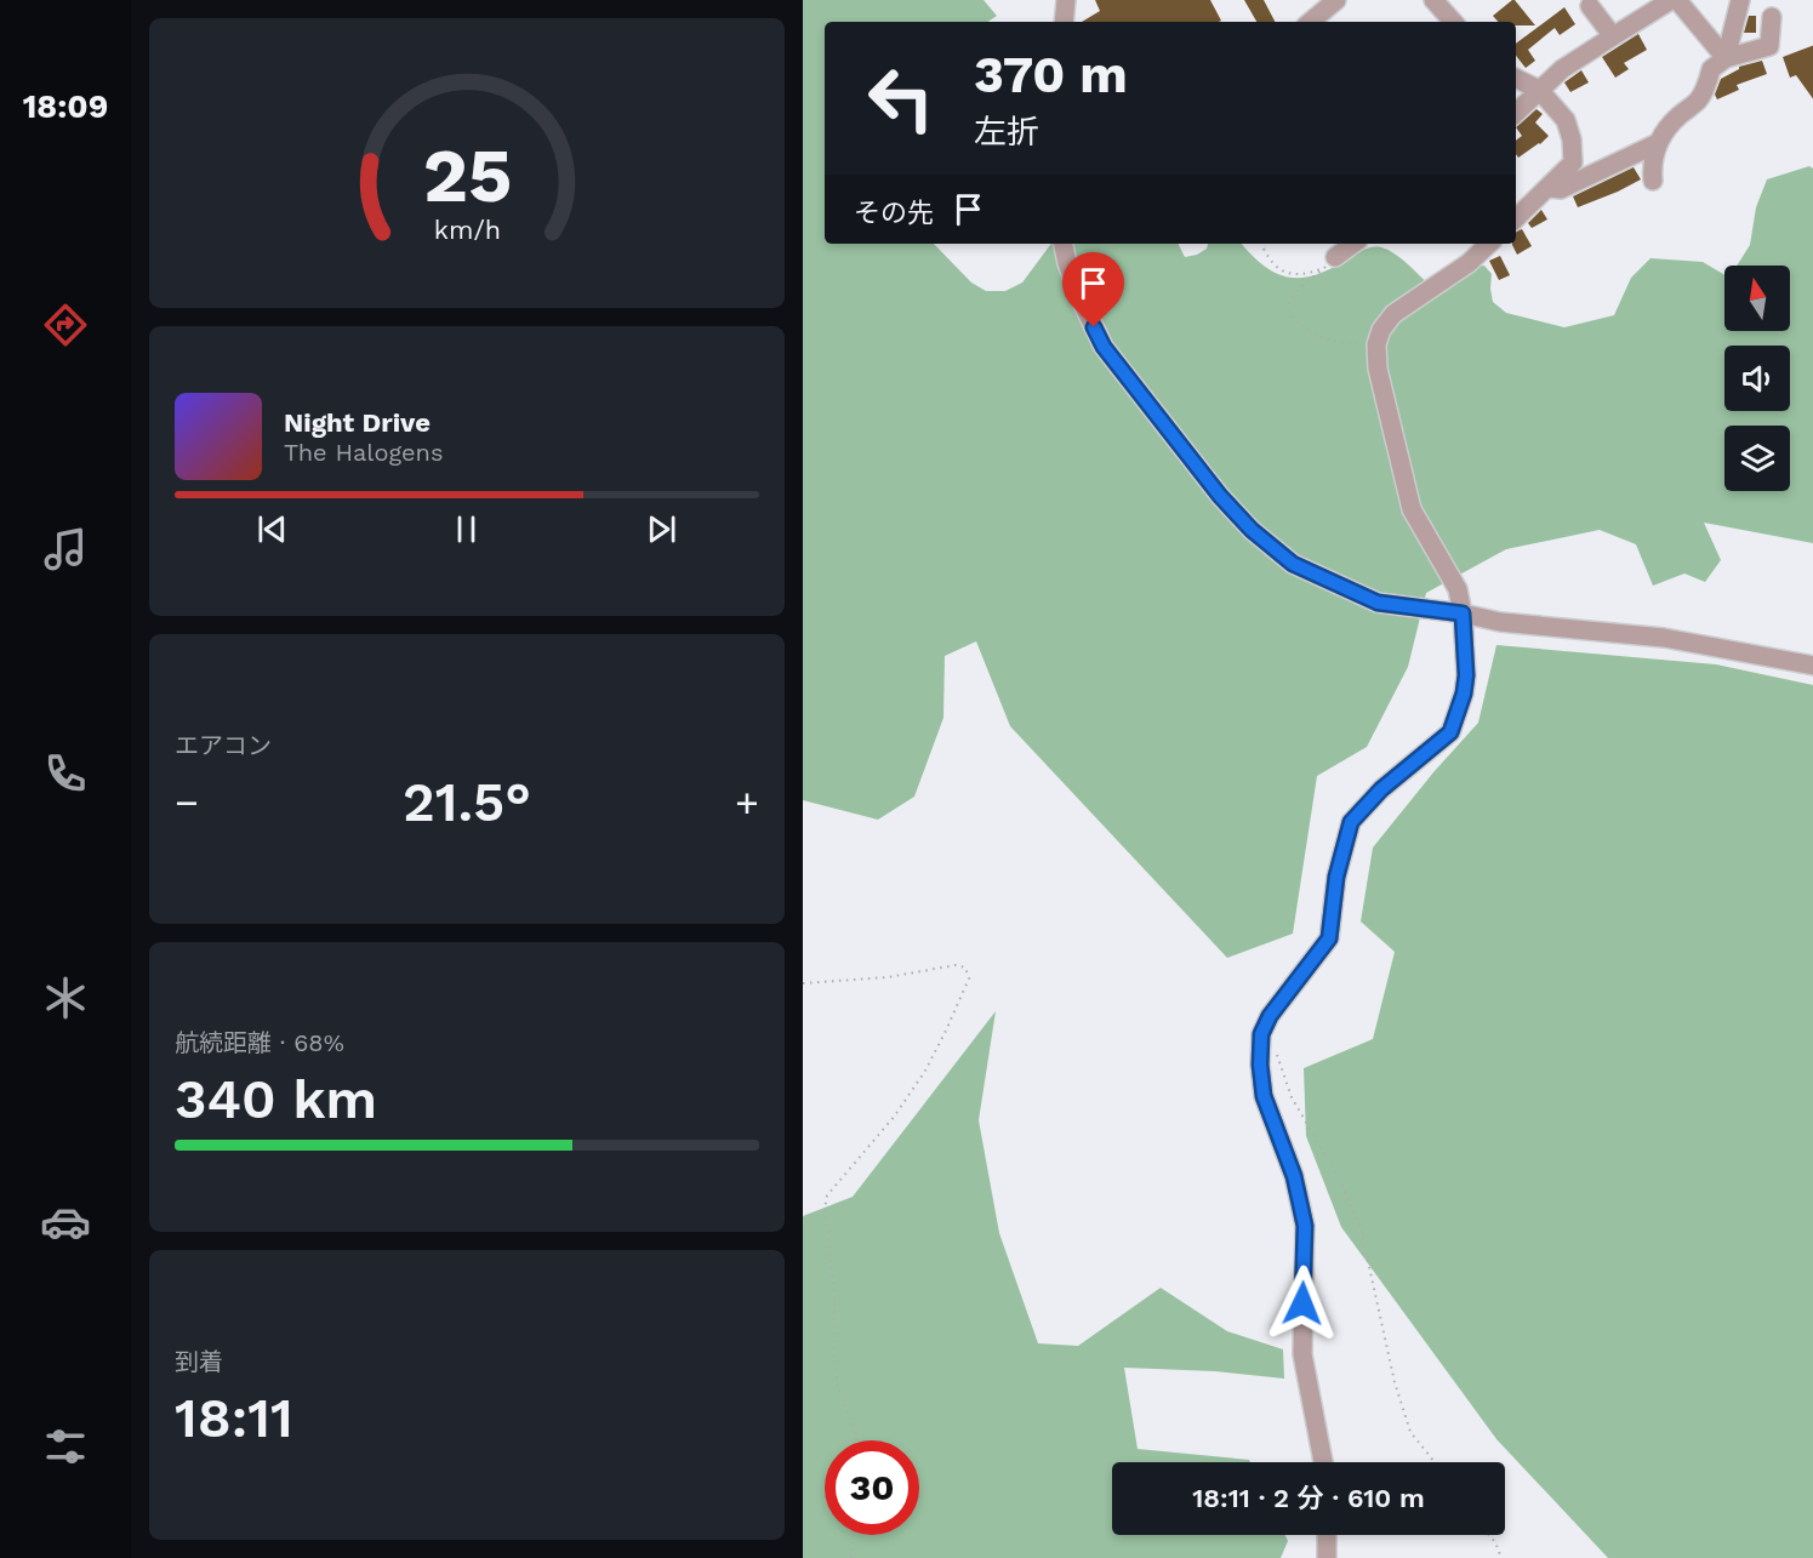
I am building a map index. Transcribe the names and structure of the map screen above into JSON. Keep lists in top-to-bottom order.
{
  "north": "top",
  "page": {
    "tabs": "18:09",
    "turn": ["370 m", "左折"],
    "then": "その先",
    "song": ["Night Drive", "The Halogens"],
    "tile": [
      "エアコン",
      ["航続距離 · 68%", "340 km"],
      ["到着", "18:11"]
    ],
    "heat": ["−", "21.5°", "+"],
    "limit": "30",
    "trip": "18:11 · 2 分 · 610 m",
    "gauge": ["25", "km/h"]
  }
}
